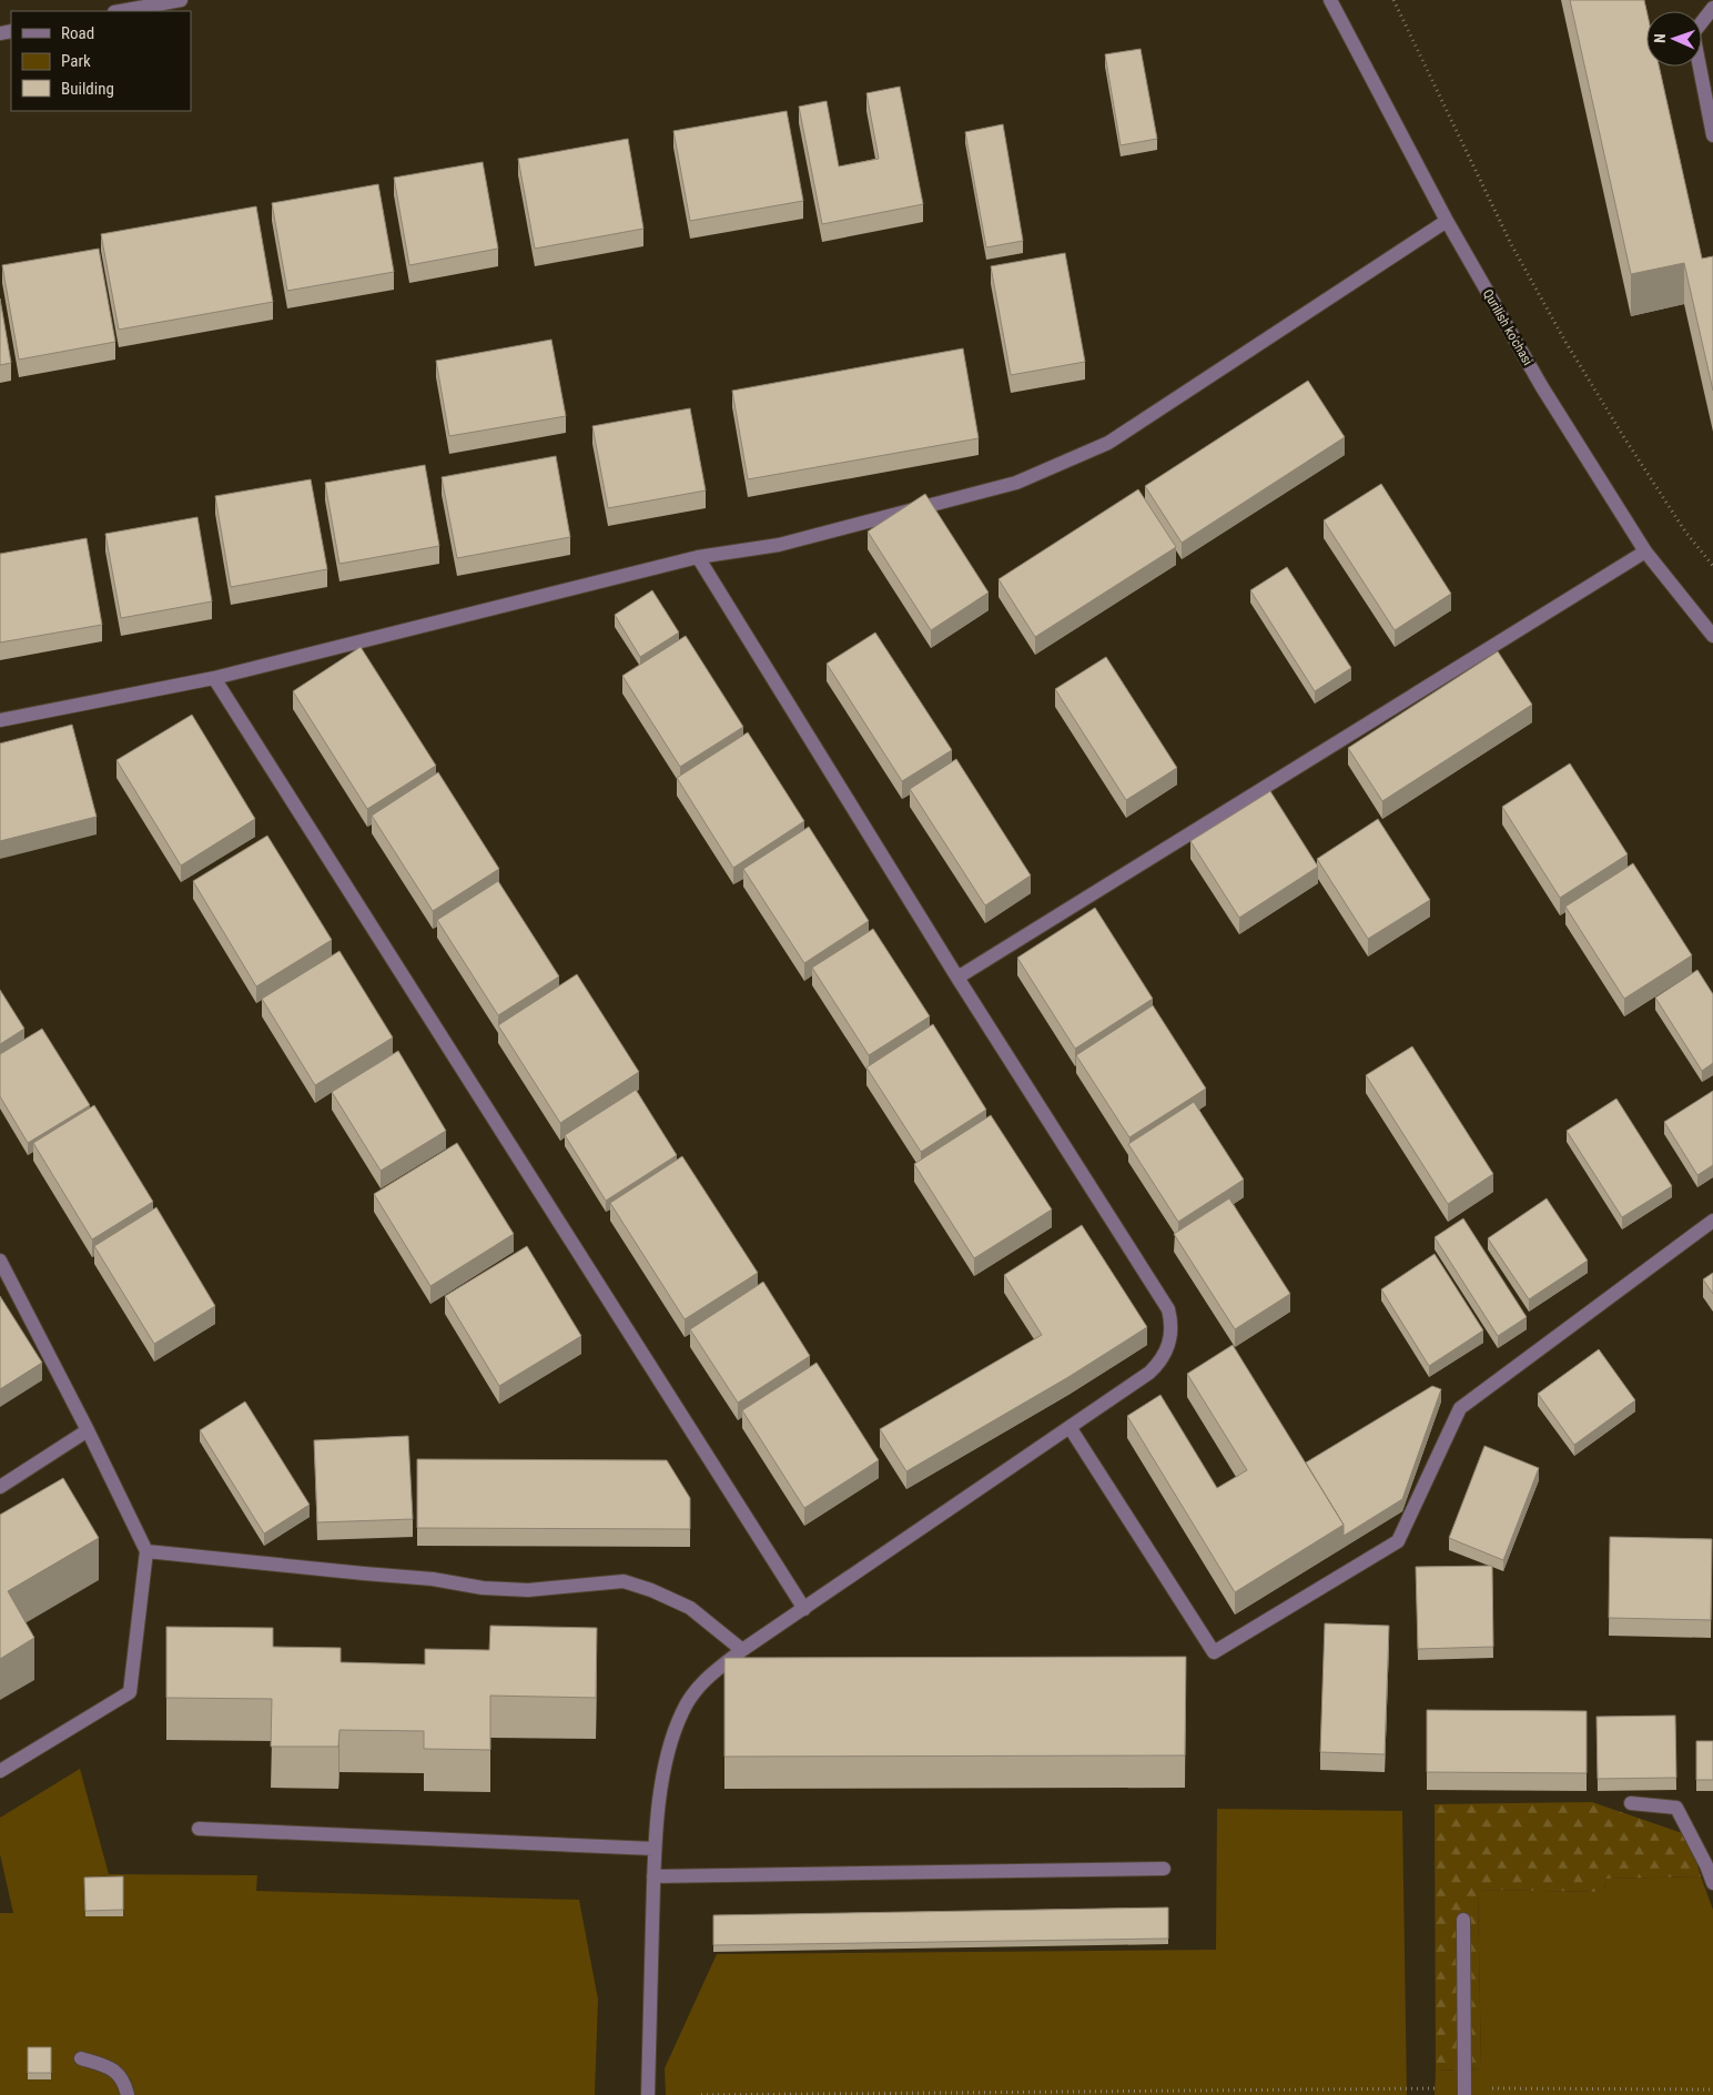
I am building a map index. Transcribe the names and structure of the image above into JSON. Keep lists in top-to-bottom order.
{
  "streets": {
    "street": ["Qurilish ko'chasi"]
  },
  "legend": ["Road", "Park", "Building"],
  "north": "left"
}
